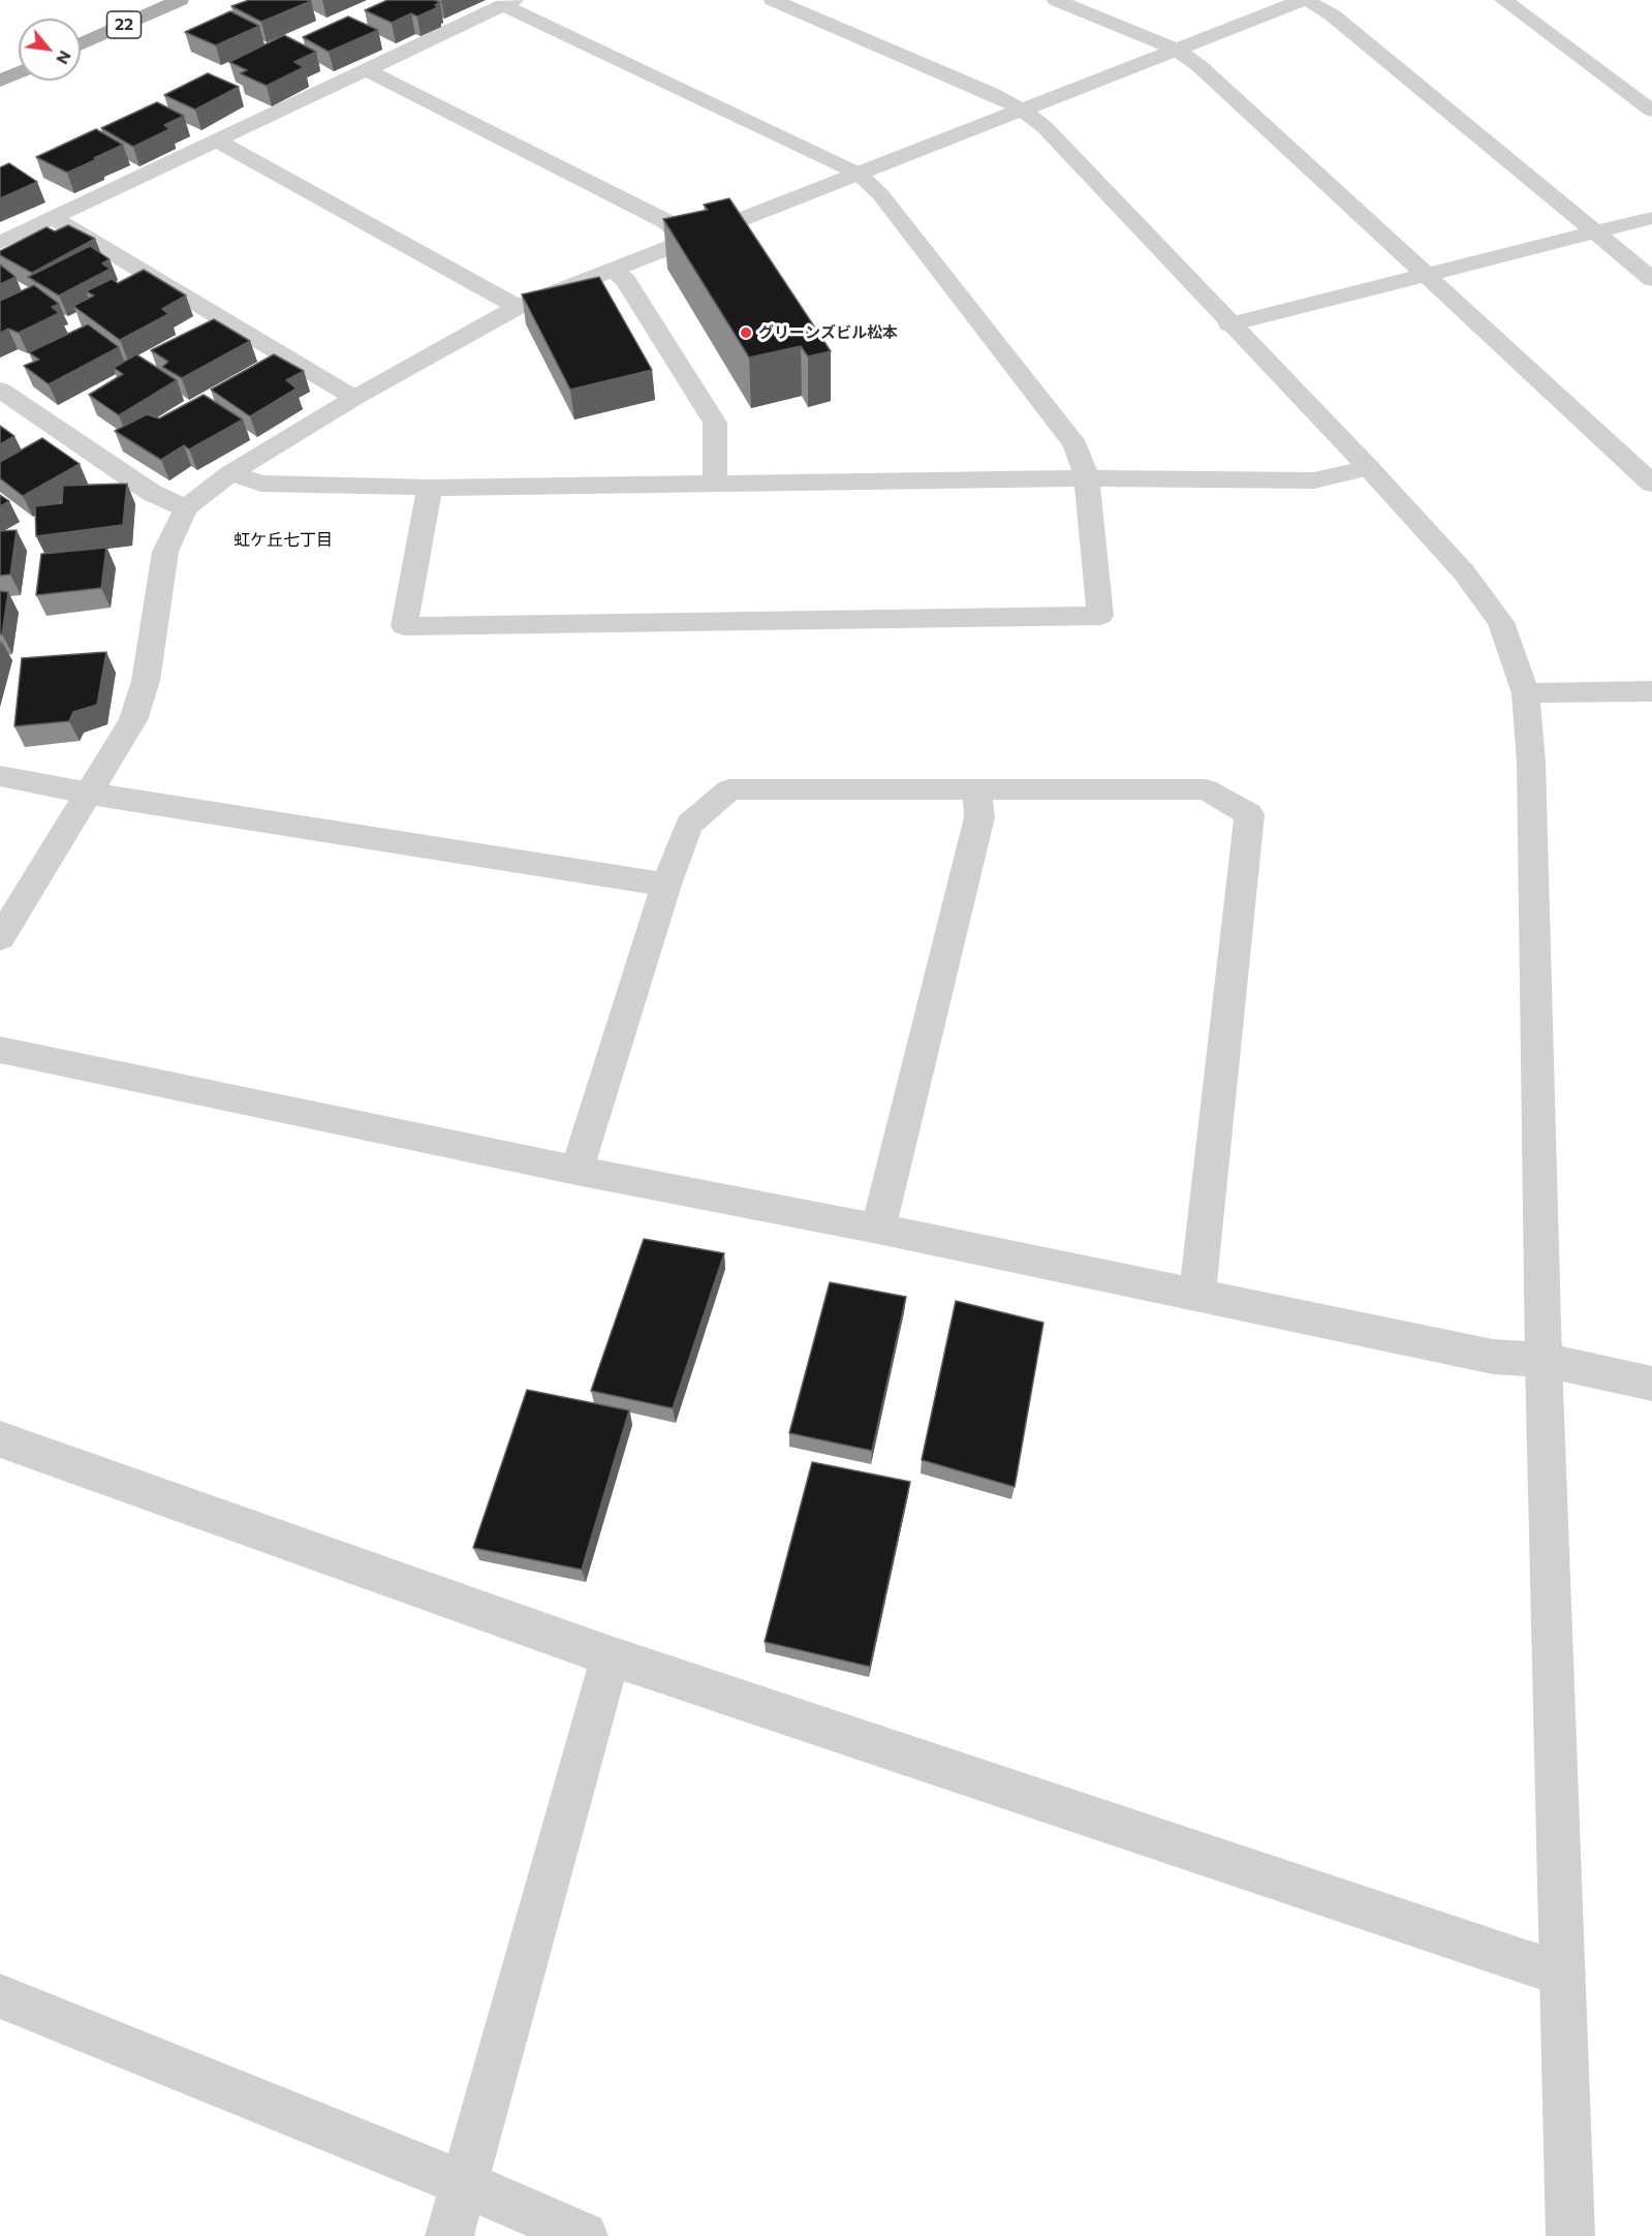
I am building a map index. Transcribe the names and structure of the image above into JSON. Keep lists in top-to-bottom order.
{
  "streets": {
    "main road": ["22"]
  },
  "districts": ["虹ケ丘七丁目"],
  "places": ["グリーンズビル松本"],
  "north": "bottom right"
}
